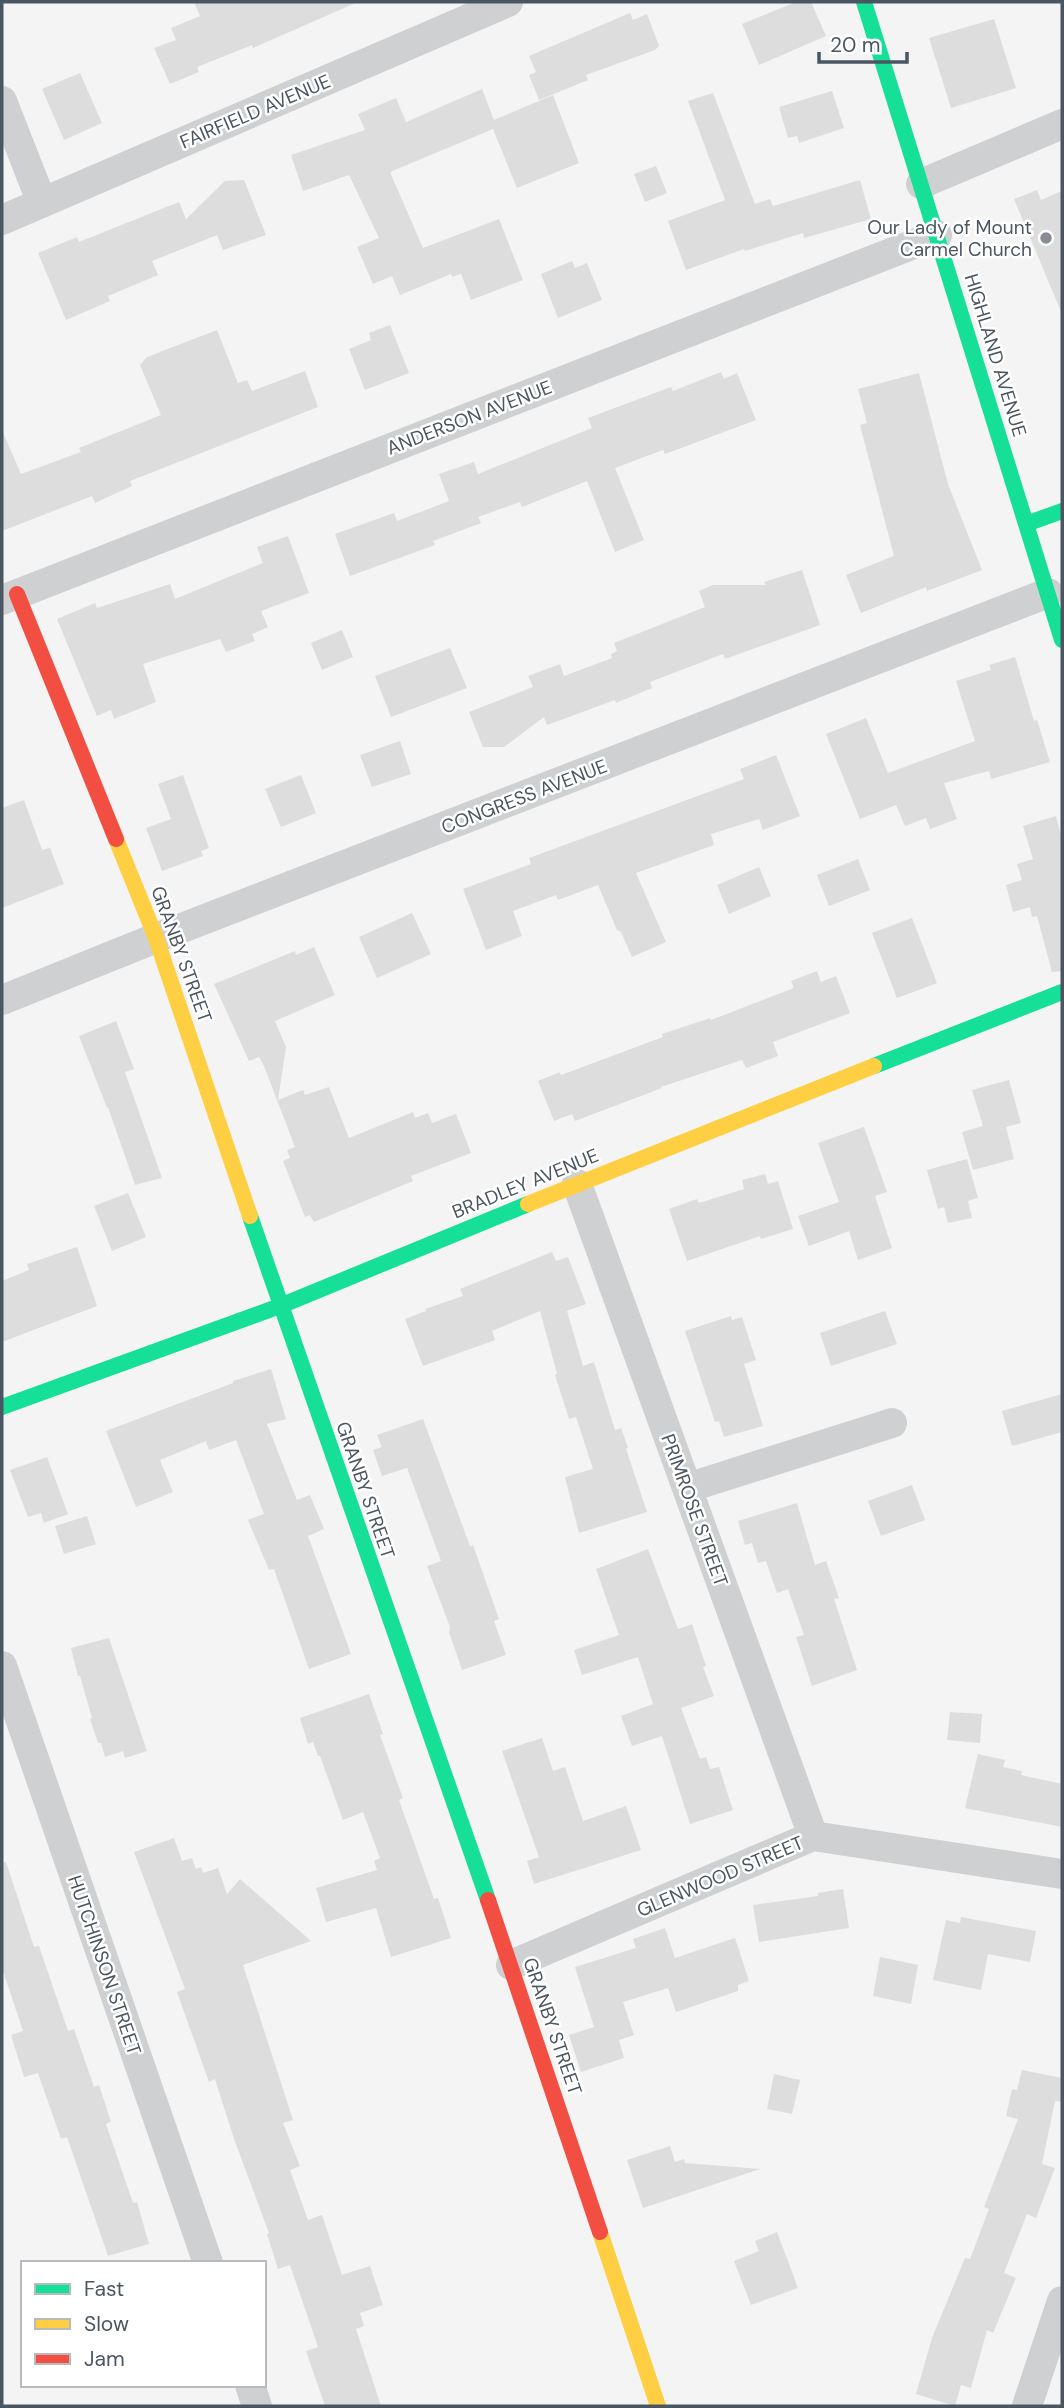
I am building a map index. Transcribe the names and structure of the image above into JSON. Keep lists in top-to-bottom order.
{
  "streets": {
    "street": [
      "FAIRFIELD AVENUE",
      "HIGHLAND AVENUE",
      "ANDERSON AVENUE",
      "CONGRESS AVENUE",
      "GRANBY STREET",
      "BRADLEY AVENUE",
      "PRIMROSE STREET",
      "GLENWOOD STREET",
      "HUTCHINSON STREET"
    ]
  },
  "crossings": [
    ["HIGHLAND AVENUE", "ANDERSON AVENUE"],
    ["HIGHLAND AVENUE", "CONGRESS AVENUE"],
    ["ANDERSON AVENUE", "GRANBY STREET"],
    ["CONGRESS AVENUE", "GRANBY STREET"],
    ["GRANBY STREET", "BRADLEY AVENUE"],
    ["GRANBY STREET", "GLENWOOD STREET"],
    ["BRADLEY AVENUE", "PRIMROSE STREET"],
    ["PRIMROSE STREET", "GLENWOOD STREET"]
  ],
  "places": ["Our Lady of Mount Carmel Church"],
  "legend": ["Fast", "Slow", "Jam"],
  "scale_bar": "20 m"
}
